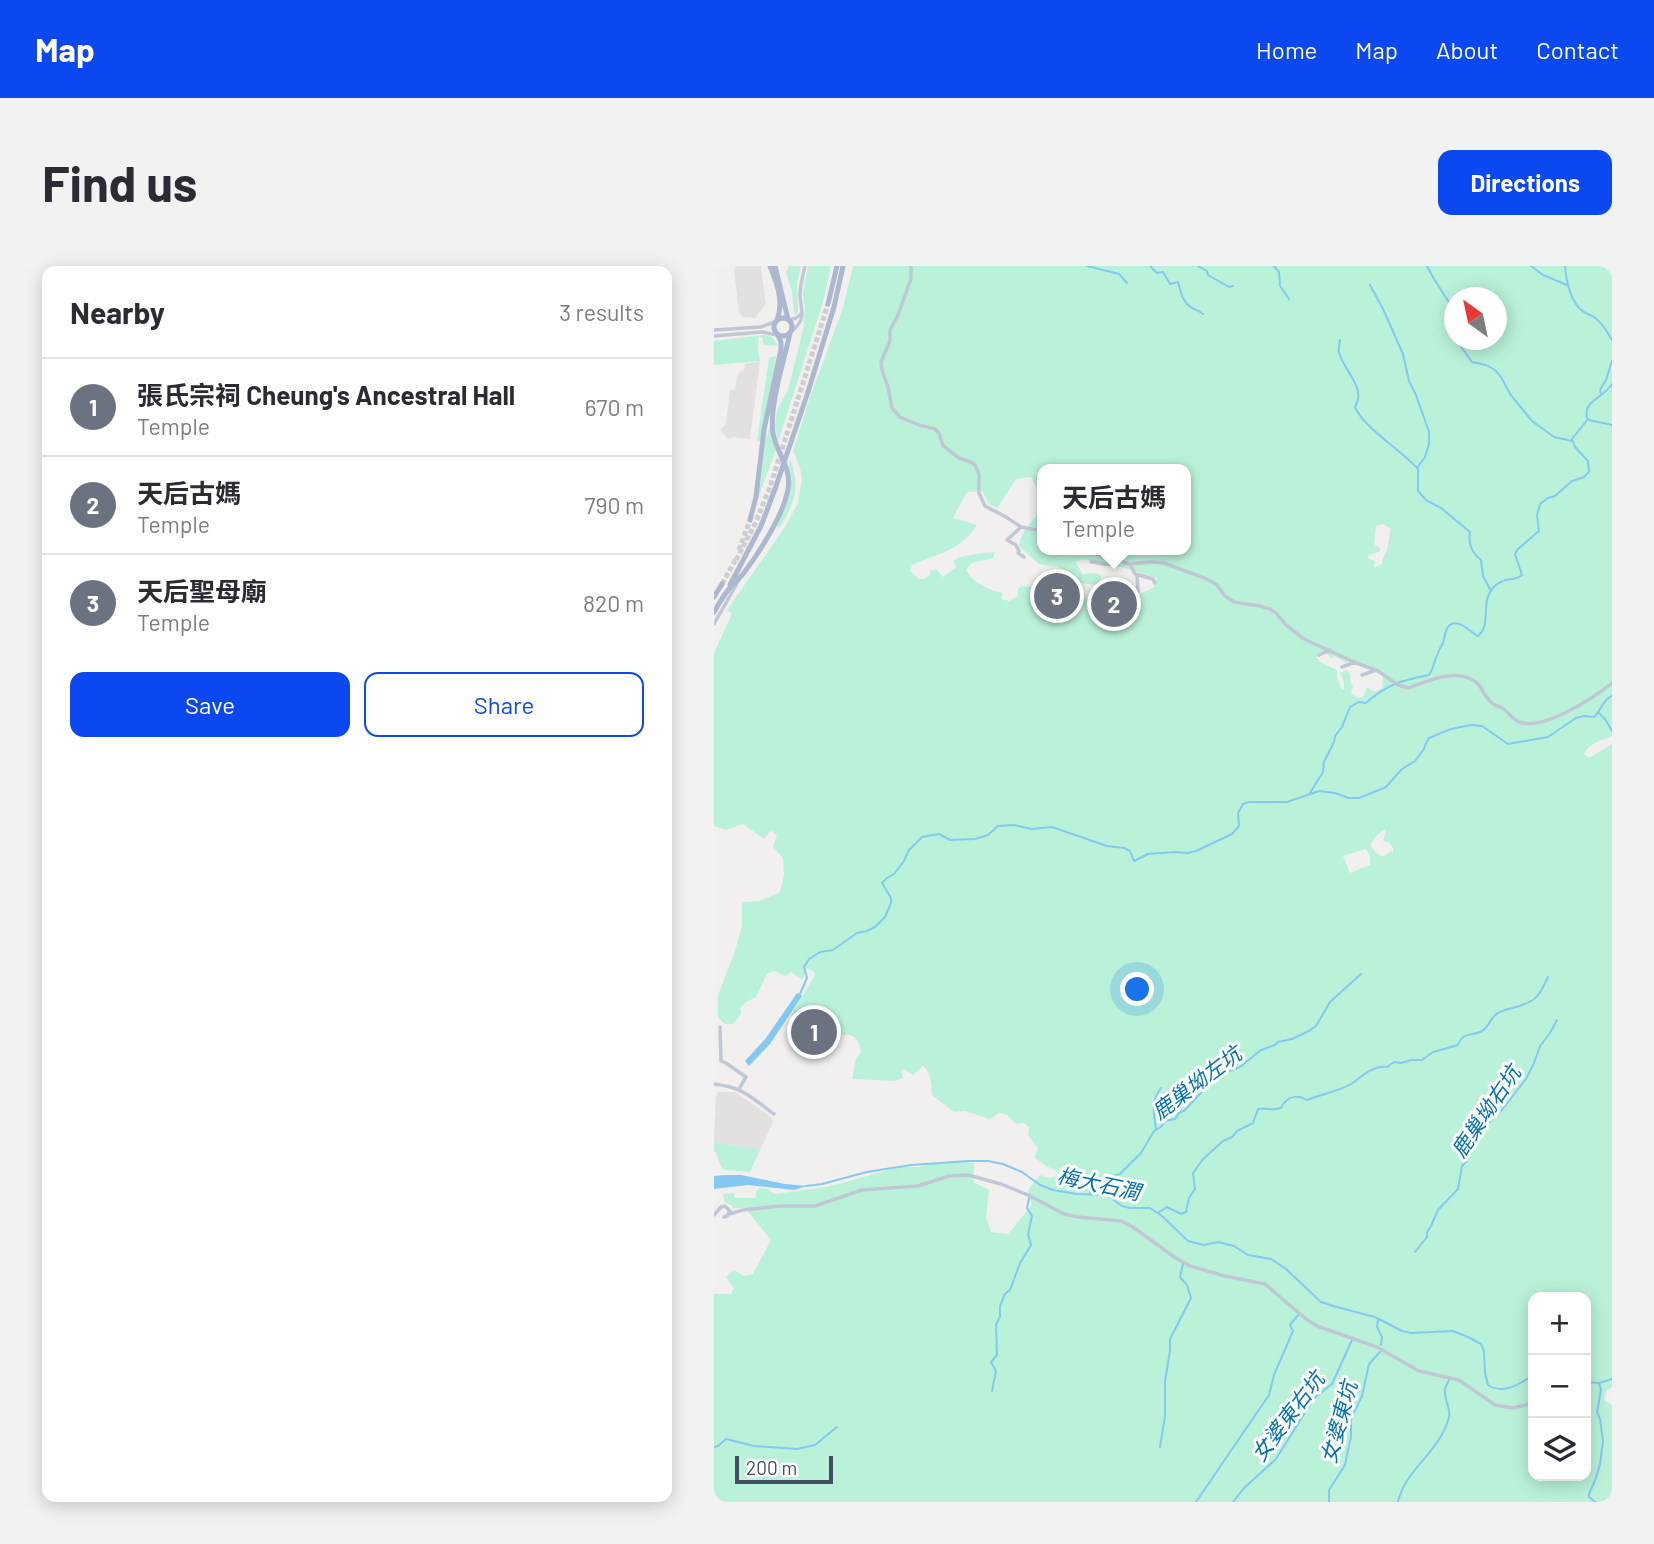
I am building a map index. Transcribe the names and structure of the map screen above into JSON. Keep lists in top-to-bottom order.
{
  "water": [
    "鹿巢坳左坑",
    "鹿巢坳右坑",
    "梅大石澗",
    "女婆東右坑",
    "女婆東坑"
  ],
  "scale_bar": "200 m",
  "north": "top left",
  "page": {
    "header": "Map",
    "nav": [
      "Home",
      "Map",
      "About",
      "Contact"
    ],
    "buttons": [
      "Directions",
      ["Save", "Share"]
    ],
    "title": "Find us",
    "heading": ["Nearby", "3 results"],
    "list": [
      {
        "mark": "1",
        "name": "張氏宗祠 Cheung's Ancestral Hall",
        "note": "Temple",
        "value": "670 m"
      },
      {
        "mark": "2",
        "name": "天后古媽",
        "note": "Temple",
        "value": "790 m"
      },
      {
        "mark": "3",
        "name": "天后聖母廟",
        "note": "Temple",
        "value": "820 m"
      }
    ],
    "popup": ["天后古媽", "Temple"],
    "pins": ["3", "2", "1"],
    "map_buttons": ["+", "−"],
    "scale": "200 m"
  }
}
